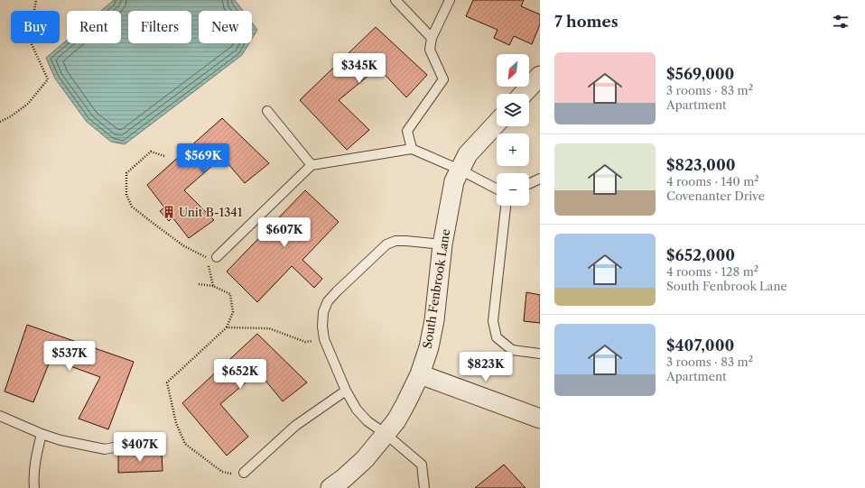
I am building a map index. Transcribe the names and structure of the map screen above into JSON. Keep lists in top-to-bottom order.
{
  "streets": {
    "street": ["South Fenbrook Lane"]
  },
  "places": {
    "building": ["Unit B-1341"]
  },
  "north": "bottom left",
  "page": {
    "heading": "7 homes",
    "chip": [
      "Buy",
      "Rent",
      "Filters",
      "New"
    ],
    "list": [
      {
        "name": "$569,000",
        "note": "3 rooms · 83 m² · Apartment"
      },
      {
        "name": "$823,000",
        "note": "4 rooms · 140 m² · Covenanter Drive"
      },
      {
        "name": "$652,000",
        "note": "4 rooms · 128 m² · South Fenbrook Lane"
      },
      {
        "name": "$407,000",
        "note": "3 rooms · 83 m² · Apartment"
      }
    ],
    "price": [
      "$345K",
      "$569K",
      "$607K",
      "$537K",
      "$823K",
      "$652K",
      "$407K"
    ],
    "map_buttons": ["+", "−"]
  }
}
